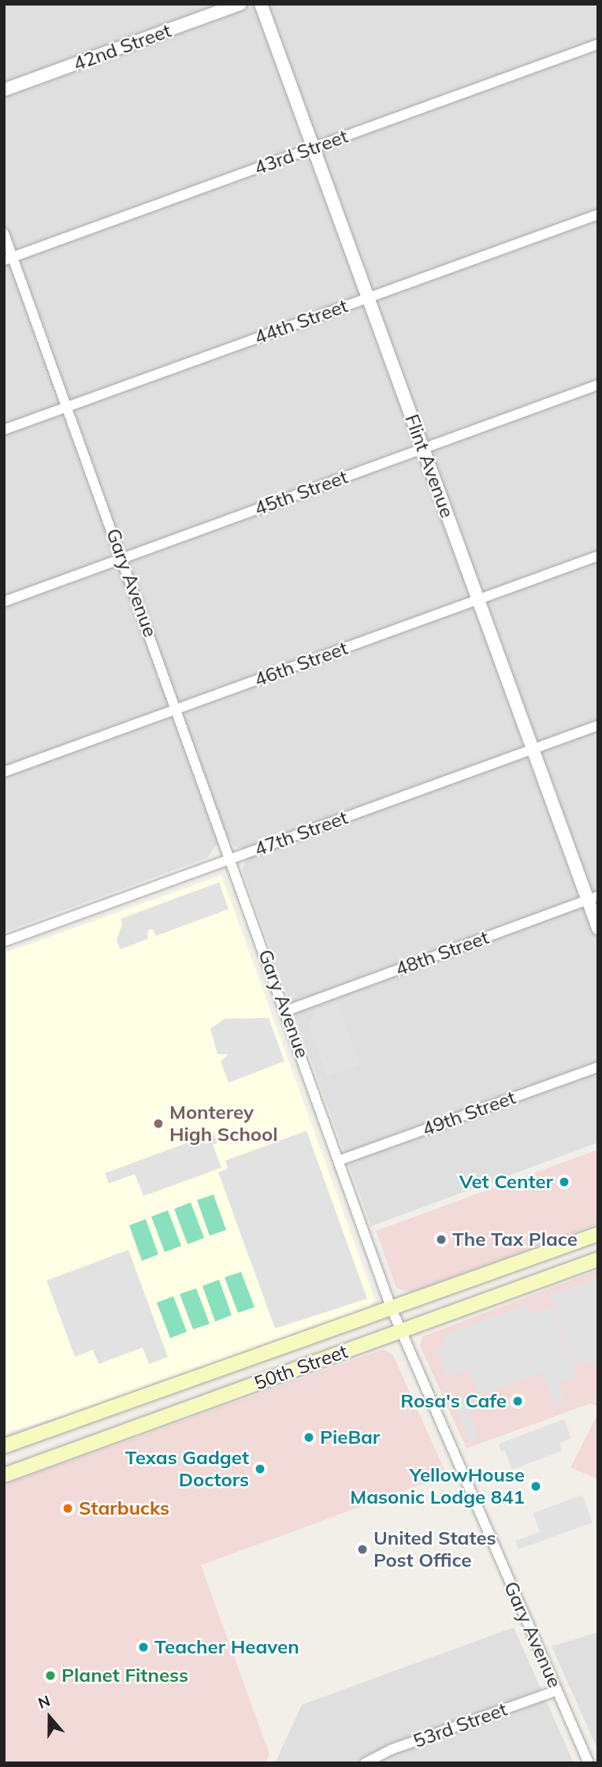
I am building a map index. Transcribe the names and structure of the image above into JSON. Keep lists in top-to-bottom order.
{
  "streets": {
    "main road": ["50th Street"],
    "street": [
      "42nd Street",
      "43rd Street",
      "44th Street",
      "Flint Avenue",
      "45th Street",
      "Gary Avenue",
      "46th Street",
      "47th Street",
      "48th Street",
      "49th Street",
      "53rd Street"
    ]
  },
  "crossings": [
    ["43rd Street", "Flint Avenue"],
    ["43rd Street", "Gary Avenue"],
    ["44th Street", "Flint Avenue"],
    ["44th Street", "Gary Avenue"],
    ["Flint Avenue", "45th Street"],
    ["Flint Avenue", "46th Street"],
    ["Flint Avenue", "47th Street"],
    ["Flint Avenue", "48th Street"],
    ["45th Street", "Gary Avenue"],
    ["Gary Avenue", "46th Street"],
    ["Gary Avenue", "47th Street"],
    ["Gary Avenue", "48th Street"],
    ["Gary Avenue", "49th Street"],
    ["Gary Avenue", "50th Street"],
    ["Gary Avenue", "53rd Street"]
  ],
  "places": [
    "Monterey High School",
    "Vet Center",
    "The Tax Place",
    "Rosa's Cafe",
    "PieBar",
    "Texas Gadget Doctors",
    "YellowHouse Masonic Lodge 841",
    "Starbucks",
    "United States Post Office",
    "Teacher Heaven",
    "Planet Fitness"
  ],
  "north": "top"
}
